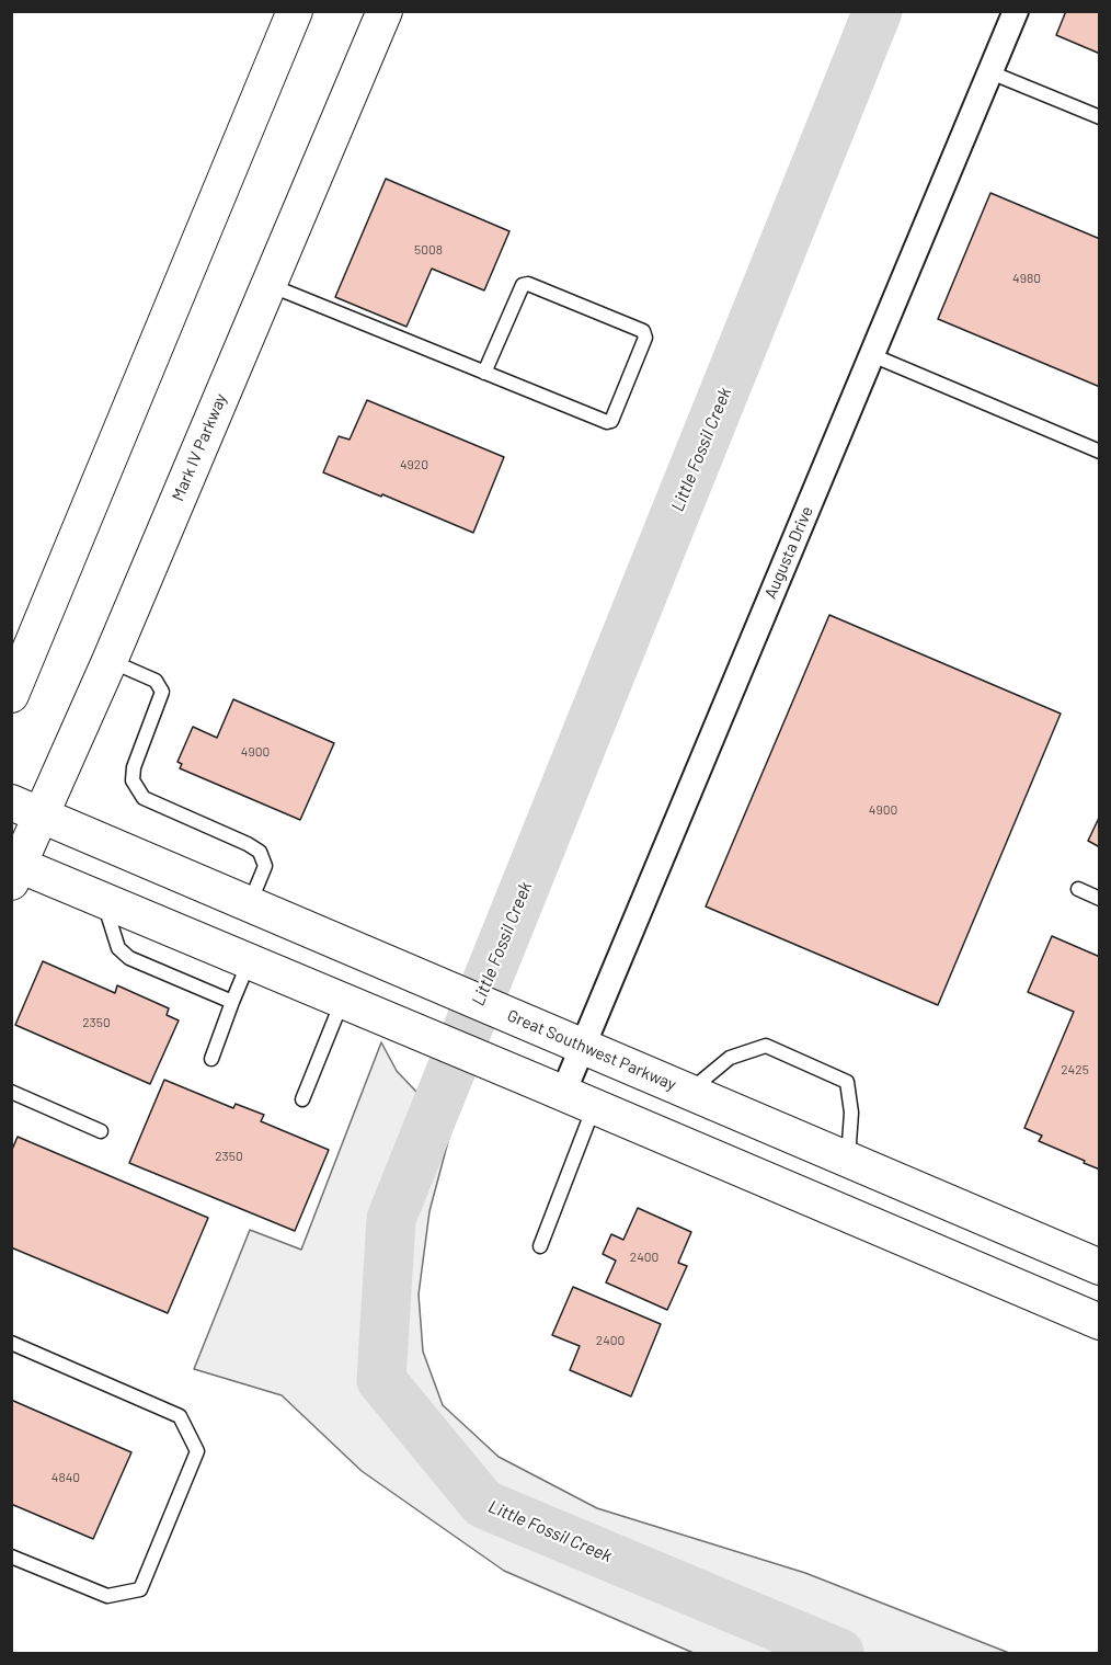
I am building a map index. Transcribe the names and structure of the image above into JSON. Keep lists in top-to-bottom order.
{
  "streets": {
    "street": ["Mark IV Parkway", "Augusta Drive", "Great Southwest Parkway"]
  },
  "crossings": [
    ["Mark IV Parkway", "Great Southwest Parkway"],
    ["Augusta Drive", "Great Southwest Parkway"]
  ],
  "water": ["Little Fossil Creek"],
  "house_numbers": [
    "5008",
    "4980",
    "4920",
    "4900",
    "4900",
    "2350",
    "2425",
    "2350",
    "2400",
    "2400",
    "4840"
  ]
}
